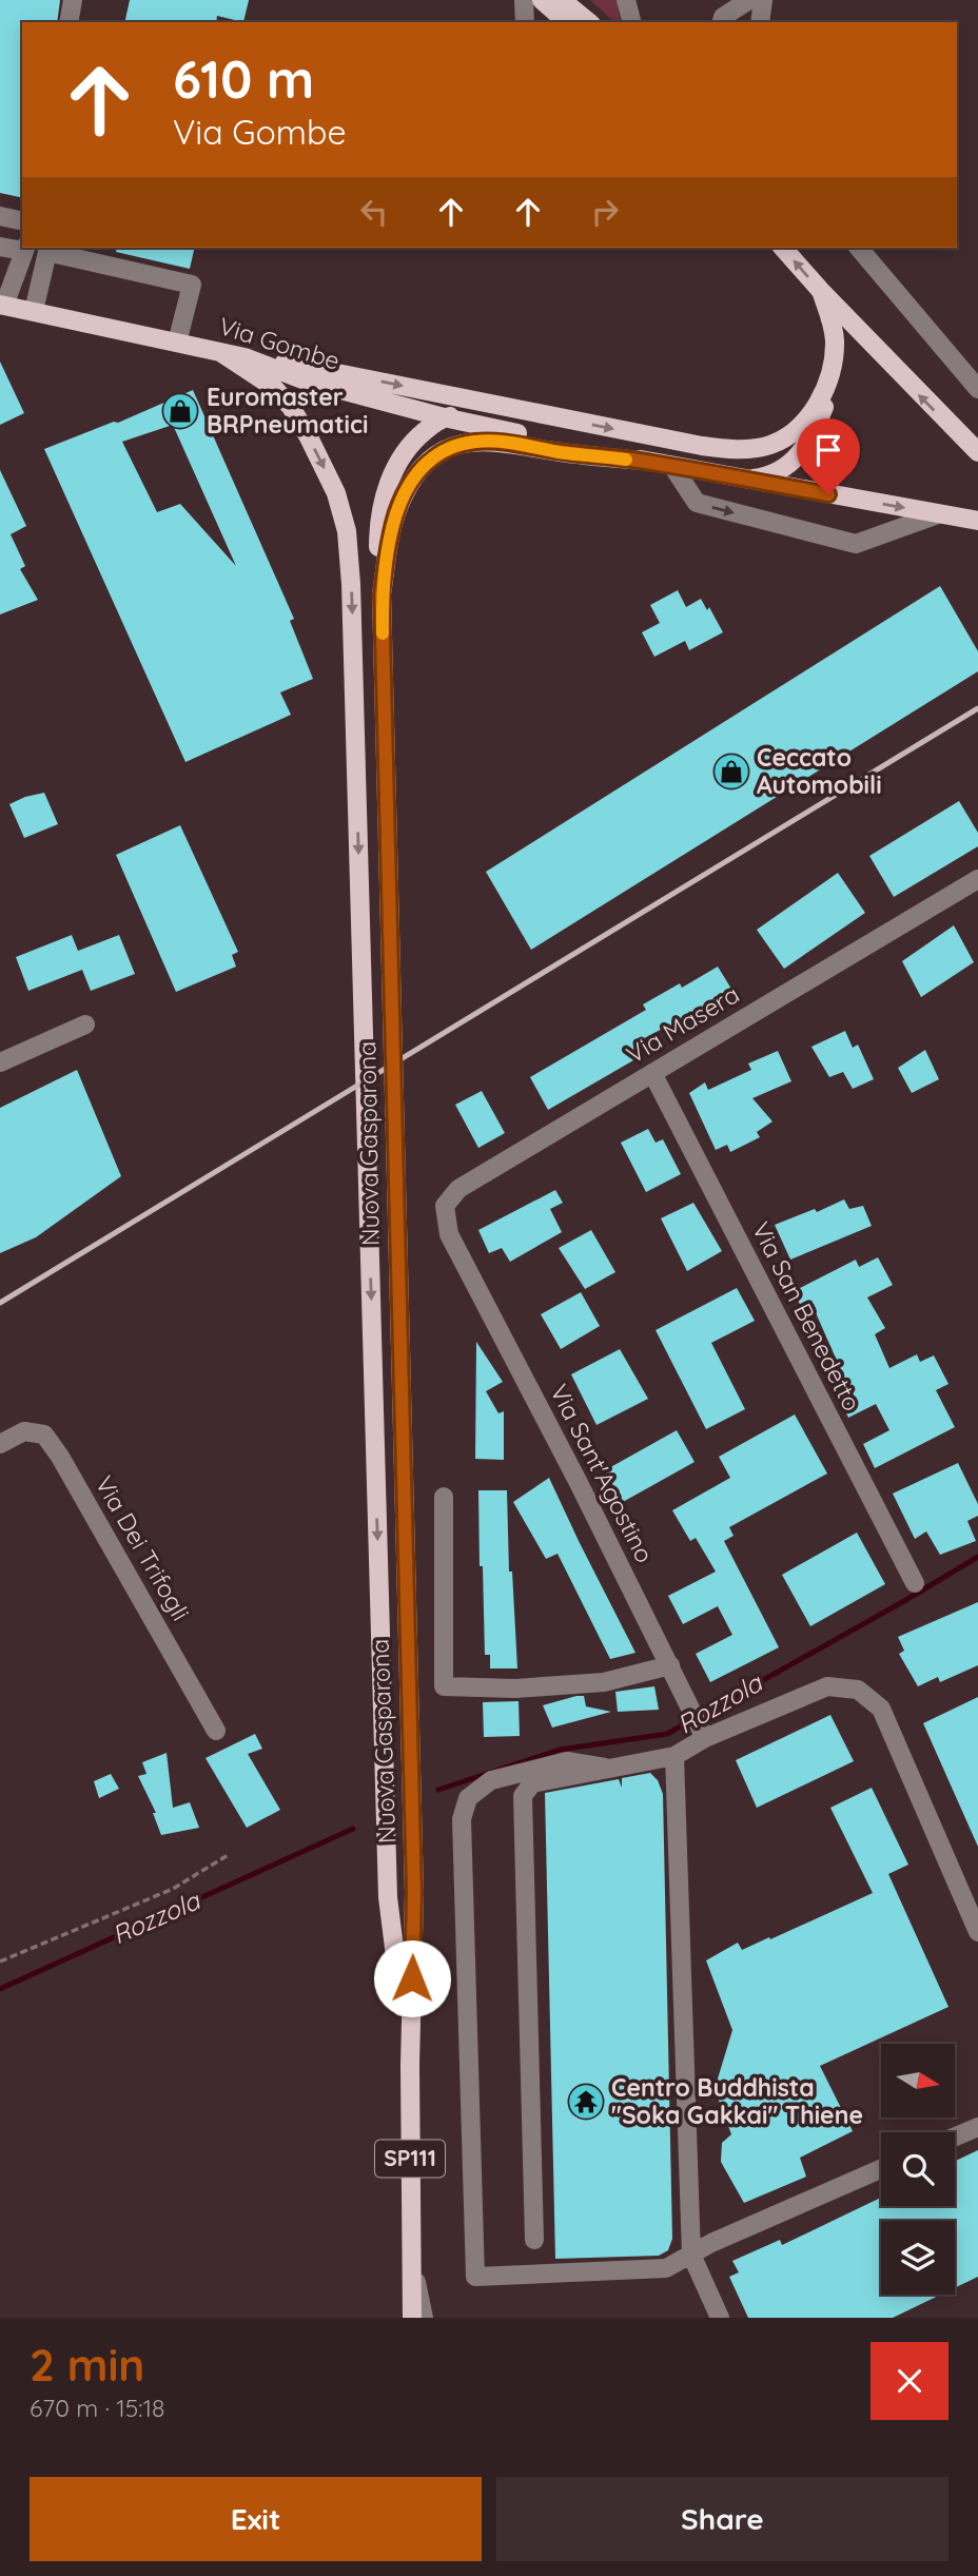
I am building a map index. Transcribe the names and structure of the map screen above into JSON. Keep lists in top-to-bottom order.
{
  "streets": {
    "main road": ["Via Gombe", "Nuova Gasparona", "SP111"],
    "street": [
      "Via Masera",
      "Via San Benedetto",
      "Via Sant'Agostino",
      "Via Dei Trifogli"
    ]
  },
  "crossings": [
    ["Via Gombe", "Nuova Gasparona"],
    ["Via Gombe", "SP111"],
    ["Via Masera", "Via San Benedetto"],
    ["Via Masera", "Via Sant'Agostino"],
    ["Nuova Gasparona", "SP111"]
  ],
  "one_way": ["Via Gombe"],
  "water": ["Rozzola"],
  "places": {
    "shop": ["Euromaster BRPneumatici", "Ceccato Automobili"],
    "temple": ["Centro Buddhista \"Soka Gakkai\" Thiene"]
  },
  "north": "right",
  "page": {
    "turn": ["610 m", "Via Gombe"],
    "heading": ["2 min", "670 m · 15:18"],
    "buttons": ["Exit", "Share"]
  }
}
